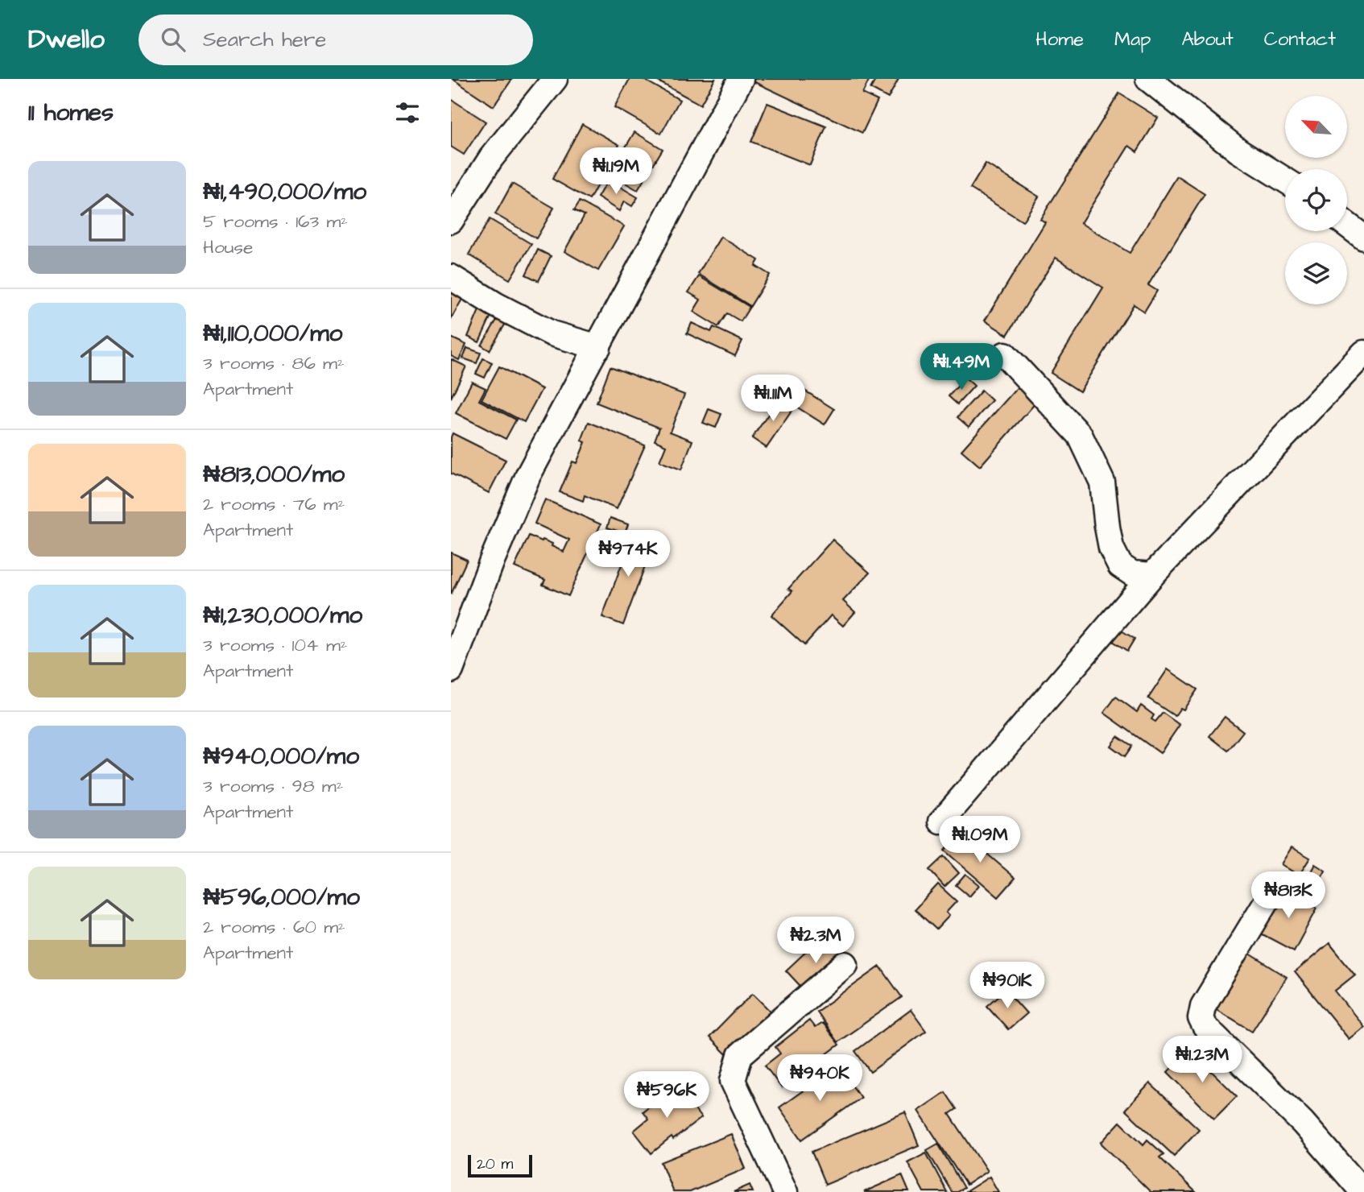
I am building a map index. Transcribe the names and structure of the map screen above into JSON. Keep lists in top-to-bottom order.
{
  "scale_bar": "20 m",
  "north": "top left",
  "page": {
    "header": "Dwello",
    "search": "Search here",
    "nav": [
      "Home",
      "Map",
      "About",
      "Contact"
    ],
    "heading": "11 homes",
    "list": [
      {
        "name": "₦1,490,000/mo",
        "note": "5 rooms · 163 m² · House"
      },
      {
        "name": "₦1,110,000/mo",
        "note": "3 rooms · 86 m² · Apartment"
      },
      {
        "name": "₦813,000/mo",
        "note": "2 rooms · 76 m² · Apartment"
      },
      {
        "name": "₦1,230,000/mo",
        "note": "3 rooms · 104 m² · Apartment"
      },
      {
        "name": "₦940,000/mo",
        "note": "3 rooms · 98 m² · Apartment"
      },
      {
        "name": "₦596,000/mo",
        "note": "2 rooms · 60 m² · Apartment"
      }
    ],
    "price": [
      "₦1.19M",
      "₦1.49M",
      "₦1.11M",
      "₦974K",
      "₦1.09M",
      "₦813K",
      "₦2.3M",
      "₦901K",
      "₦1.23M",
      "₦940K",
      "₦596K"
    ],
    "scale": "20 m"
  }
}
